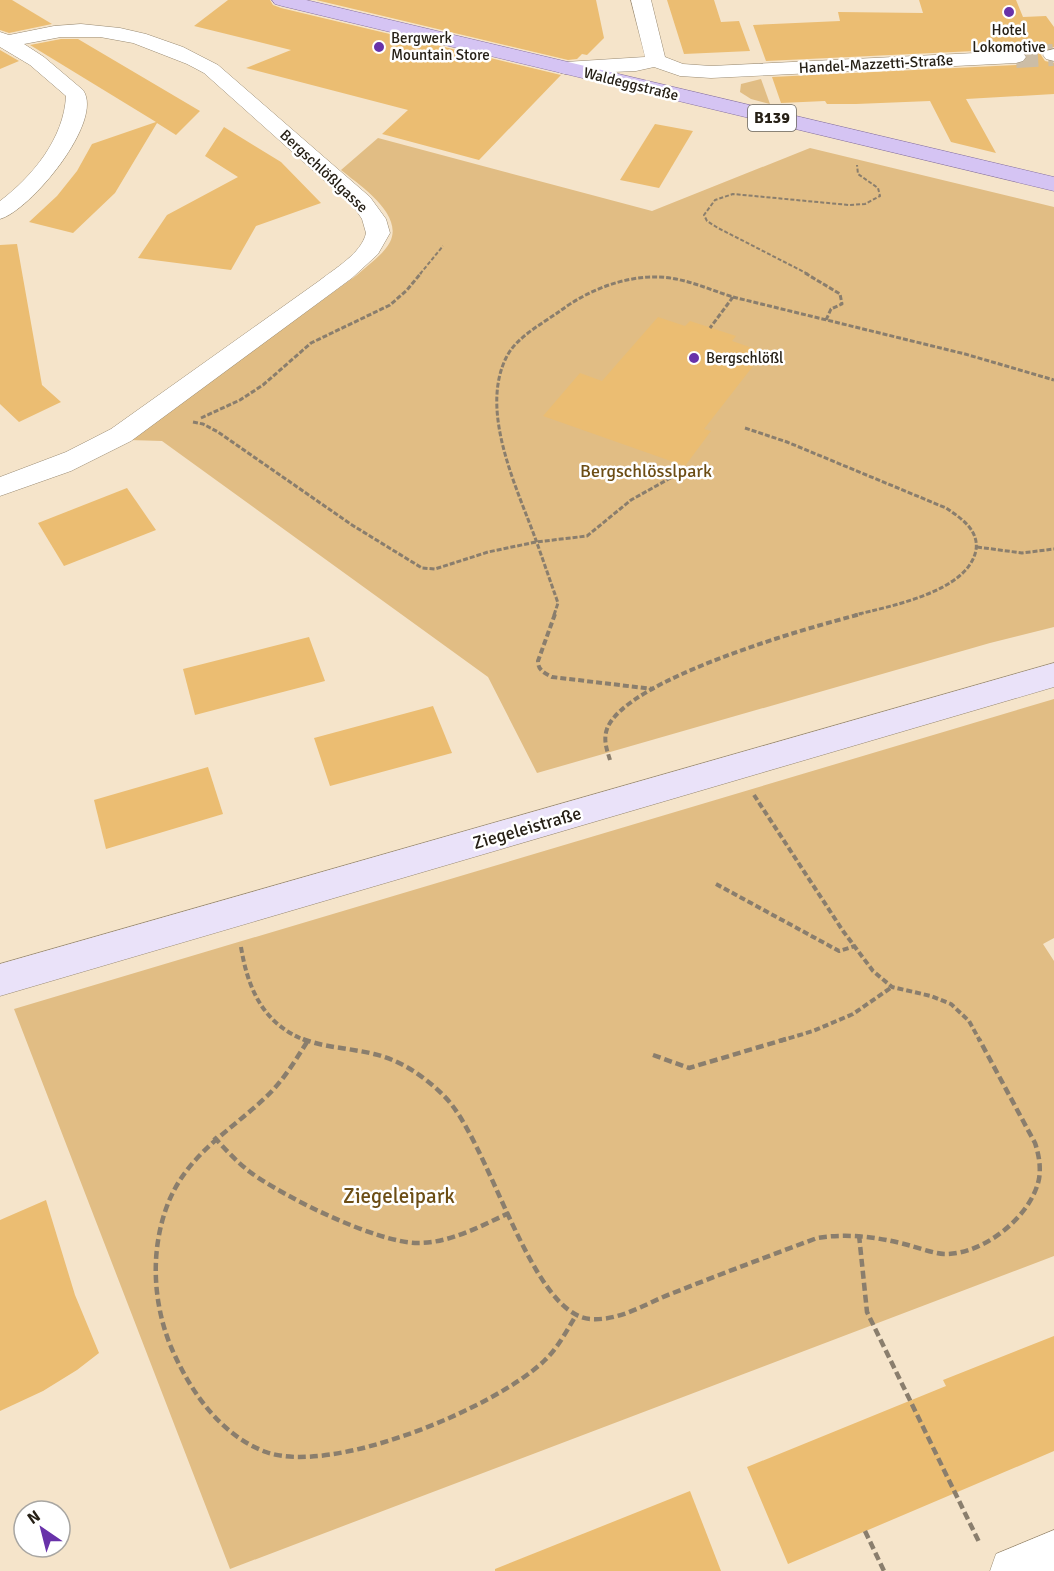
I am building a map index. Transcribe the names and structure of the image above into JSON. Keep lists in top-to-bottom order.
{
  "streets": {
    "main road": ["Waldeggstraße", "B139"],
    "street": ["Handel-Mazzetti-Straße", "Bergschlößlgasse", "Ziegeleistraße"]
  },
  "parks": ["Bergschlösslpark", "Ziegeleipark"],
  "places": ["Hotel Lokomotive", "Bergwerk Mountain Store", "Bergschlößl"],
  "north": "top left"
}
